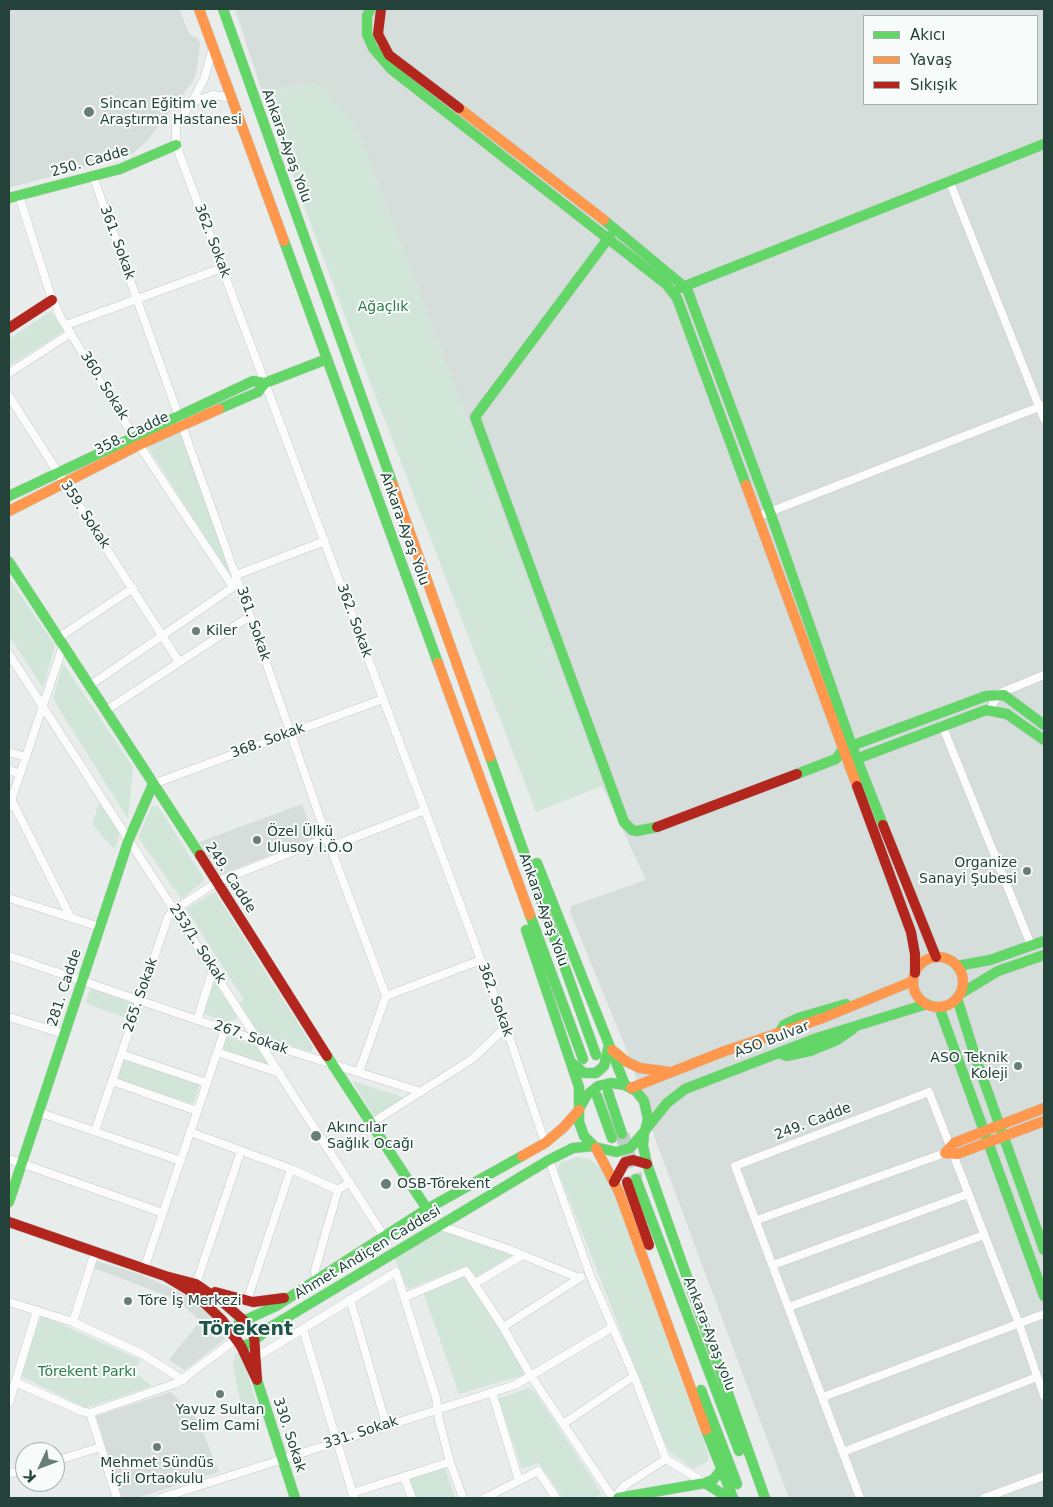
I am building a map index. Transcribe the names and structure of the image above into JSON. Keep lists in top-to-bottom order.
{
  "streets": {
    "main road": [
      "Ankara-Ayaş Yolu",
      "250. Cadde",
      "358. Cadde",
      "249. Cadde",
      "281. Cadde",
      "ASO Bulvar",
      "Ahmet Andiçen Caddesi",
      "Ankara-Ayaş yolu",
      "330. Sokak"
    ],
    "street": [
      "362. Sokak",
      "361. Sokak",
      "360. Sokak",
      "359. Sokak",
      "368. Sokak",
      "253/1. Sokak",
      "265. Sokak",
      "267. Sokak",
      "331. Sokak"
    ]
  },
  "crossings": [
    ["Ankara-Ayaş Yolu", "362. Sokak"],
    ["Ankara-Ayaş Yolu", "358. Cadde"],
    ["250. Cadde", "362. Sokak"],
    ["250. Cadde", "361. Sokak"],
    ["250. Cadde", "360. Sokak"],
    ["362. Sokak", "358. Cadde"],
    ["362. Sokak", "368. Sokak"],
    ["362. Sokak", "Ahmet Andiçen Caddesi"],
    ["361. Sokak", "360. Sokak"],
    ["361. Sokak", "358. Cadde"],
    ["361. Sokak", "368. Sokak"],
    ["361. Sokak", "265. Sokak"],
    ["360. Sokak", "358. Cadde"],
    ["358. Cadde", "359. Sokak"],
    ["368. Sokak", "249. Cadde"],
    ["368. Sokak", "281. Cadde"],
    ["249. Cadde", "281. Cadde"],
    ["249. Cadde", "265. Sokak"],
    ["249. Cadde", "267. Sokak"],
    ["249. Cadde", "Ahmet Andiçen Caddesi"],
    ["253/1. Sokak", "281. Cadde"],
    ["253/1. Sokak", "265. Sokak"],
    ["253/1. Sokak", "267. Sokak"],
    ["253/1. Sokak", "Ahmet Andiçen Caddesi"],
    ["281. Cadde", "267. Sokak"],
    ["265. Sokak", "267. Sokak"],
    ["ASO Bulvar", "Ahmet Andiçen Caddesi"],
    ["Ahmet Andiçen Caddesi", "330. Sokak"],
    ["331. Sokak", "330. Sokak"]
  ],
  "districts": ["Törekent"],
  "parks": ["Ağaçlık", "Törekent Parkı"],
  "places": [
    "Sincan Eğitim ve Araştırma Hastanesi",
    "Kiler",
    "Özel Ülkü Ulusoy İ.Ö.O",
    "Organize Sanayi Şubesi",
    "ASO Teknik Koleji",
    "Akıncılar Sağlık Ocağı",
    "OSB-Törekent",
    "Töre İş Merkezi",
    "Yavuz Sultan Selim Cami",
    "Mehmet Sündüs İçli Ortaokulu"
  ],
  "legend": ["Akıcı", "Yavaş", "Sıkışık"],
  "north": "bottom left"
}
